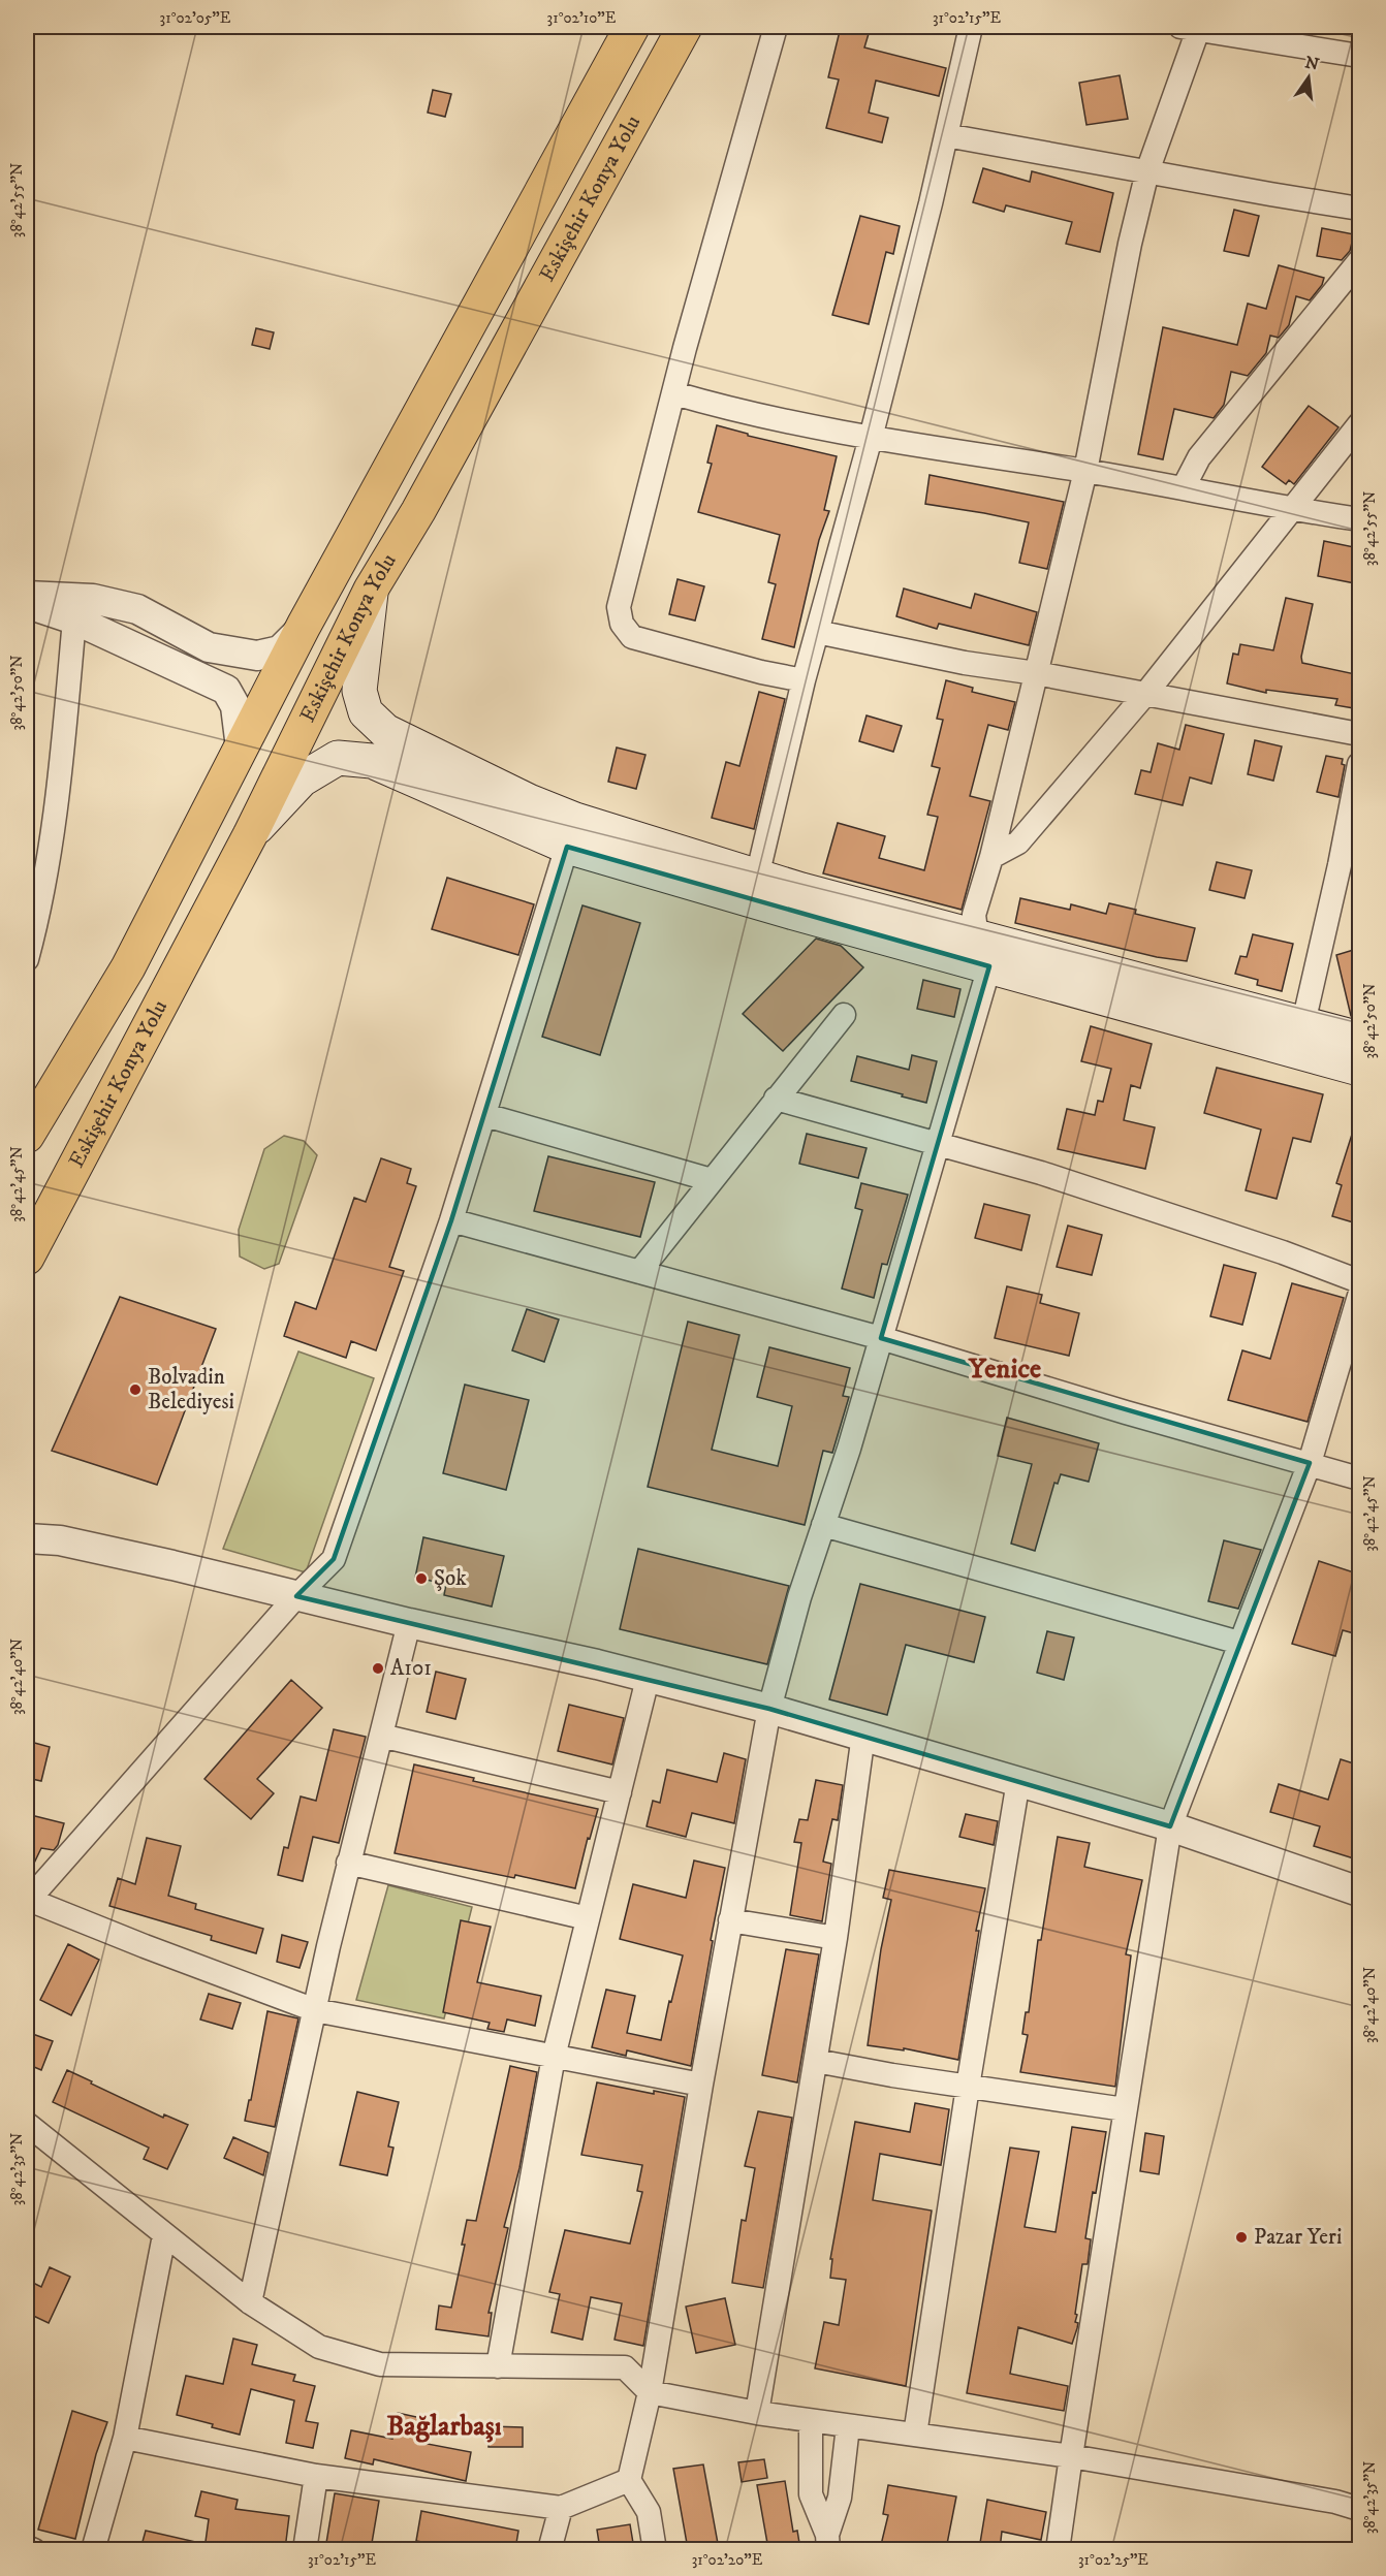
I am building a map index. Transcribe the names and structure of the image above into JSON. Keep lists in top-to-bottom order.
{
  "streets": {
    "highway": ["Eskişehir Konya Yolu"]
  },
  "districts": ["Yenice", "Bağlarbaşı"],
  "places": [
    "Bolvadin Belediyesi",
    "Şok",
    "A101",
    "Pazar Yeri"
  ],
  "north": "top",
  "coordinates": [
    "31°02'05\"E",
    "31°02'10\"E",
    "31°02'15\"E",
    "38°42'55\"N",
    "38°42'50\"N",
    "38°42'45\"N",
    "38°42'40\"N",
    "38°42'35\"N",
    "31°02'20\"E",
    "31°02'25\"E"
  ]
}
